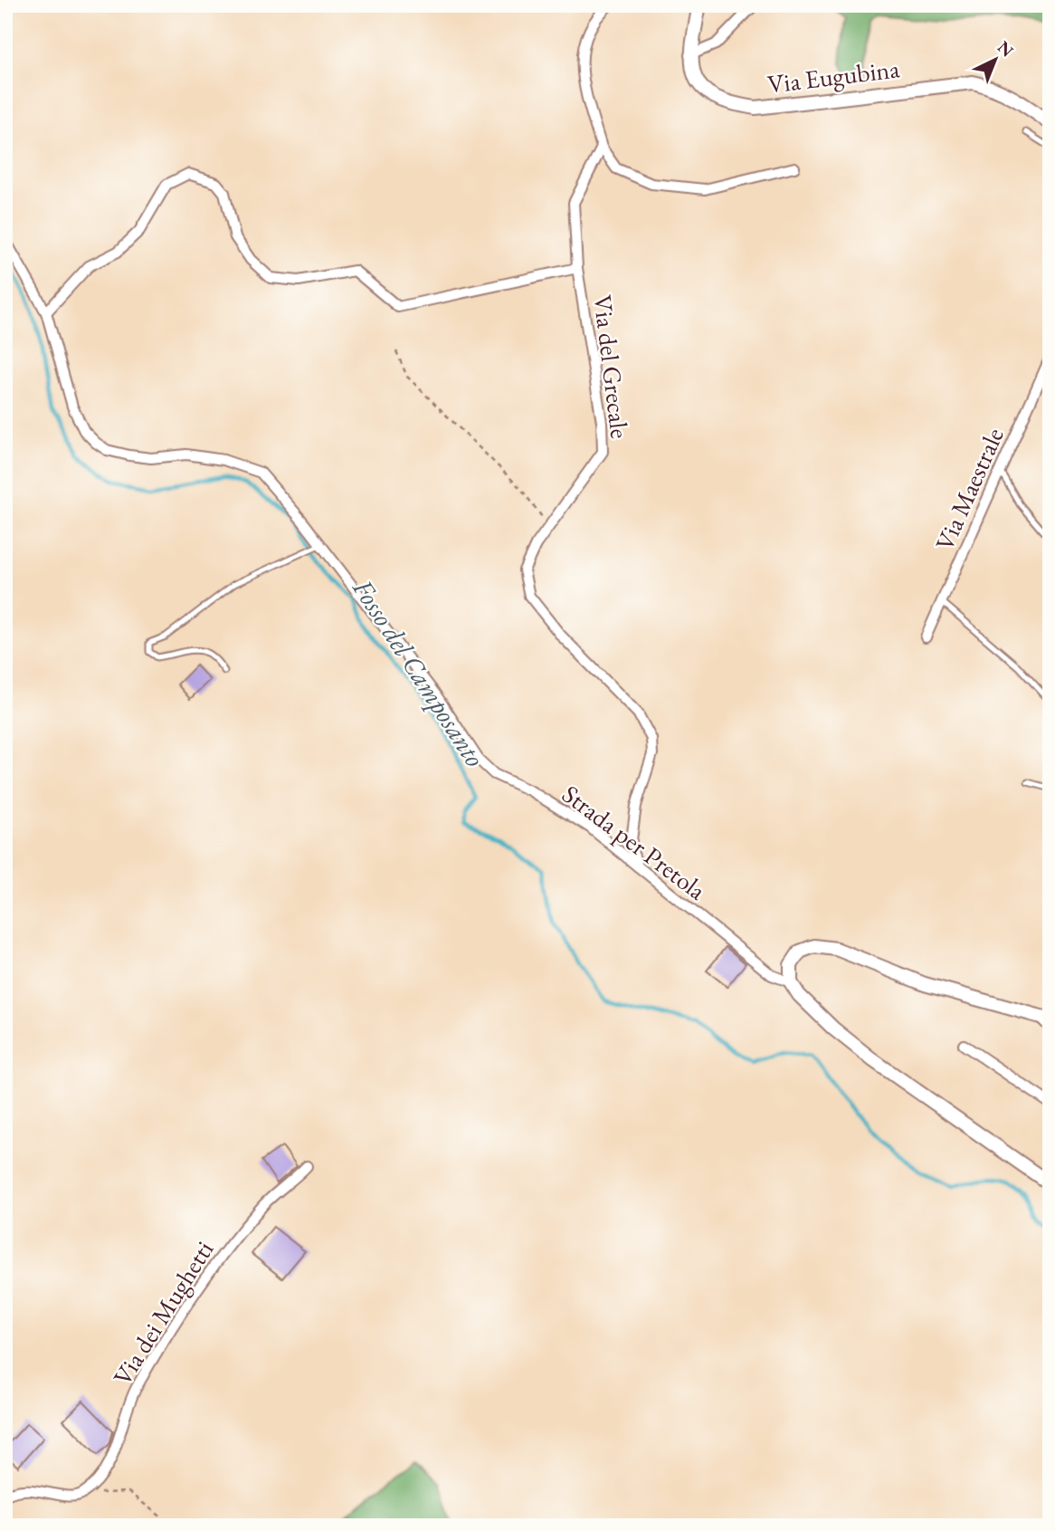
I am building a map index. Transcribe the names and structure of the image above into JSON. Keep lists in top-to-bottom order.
{
  "streets": {
    "street": [
      "Via Eugubina",
      "Via del Grecale",
      "Via Maestrale",
      "Strada per Pretola",
      "Via dei Mughetti"
    ]
  },
  "crossings": [
    ["Via del Grecale", "Strada per Pretola"]
  ],
  "water": ["Fosso del Camposanto"],
  "north": "top right"
}
